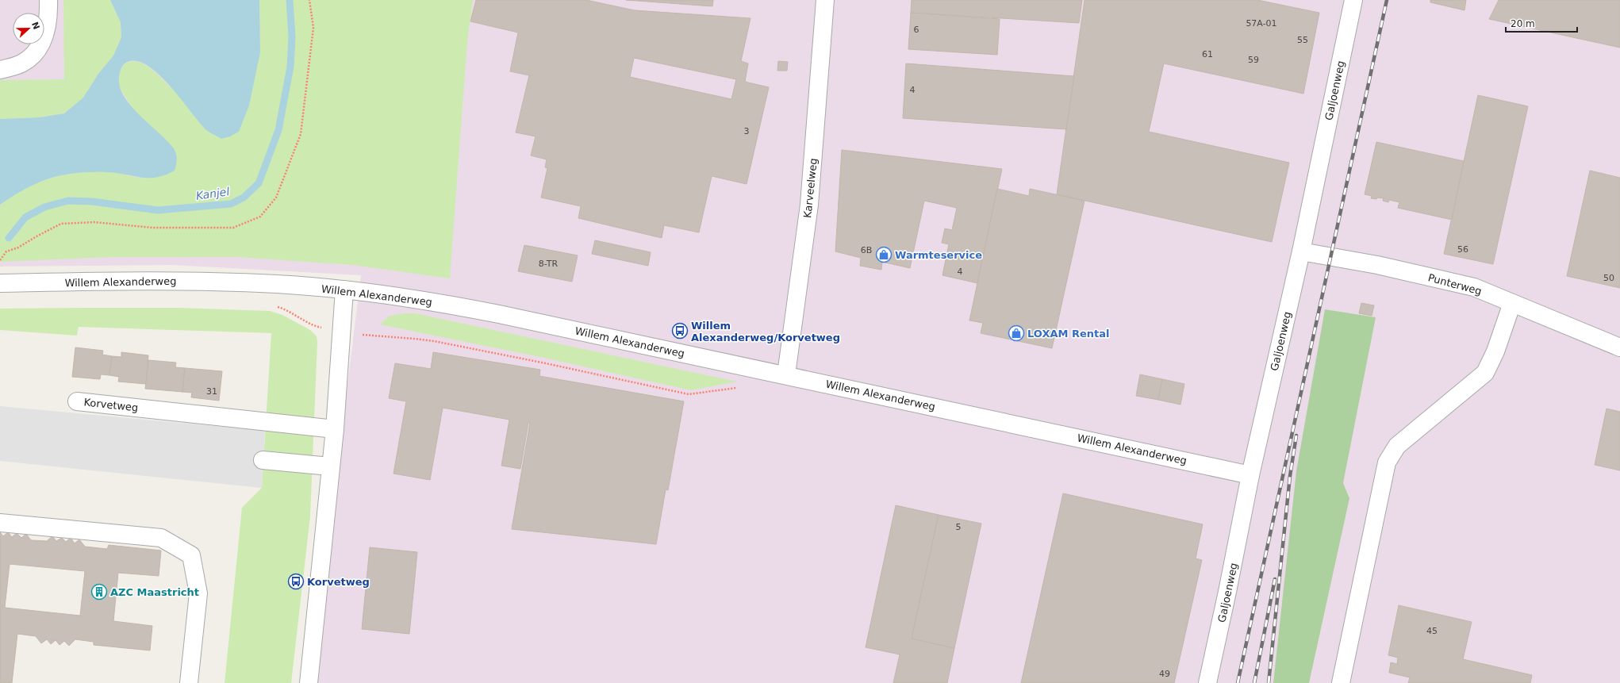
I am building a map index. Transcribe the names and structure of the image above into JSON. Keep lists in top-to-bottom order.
{
  "streets": {
    "street": [
      "Galjoenweg",
      "Karveelweg",
      "Willem Alexanderweg",
      "Punterweg",
      "Korvetweg"
    ]
  },
  "crossings": [
    ["Galjoenweg", "Willem Alexanderweg"],
    ["Galjoenweg", "Punterweg"],
    ["Karveelweg", "Willem Alexanderweg"]
  ],
  "water": ["Kanjel"],
  "places": {
    "shop": ["Warmteservice", "LOXAM Rental"],
    "bus stop": ["Willem Alexanderweg/Korvetweg", "Korvetweg"],
    "building": ["AZC Maastricht"]
  },
  "house_numbers": [
    "57A-01",
    "6",
    "55",
    "61",
    "59",
    "4",
    "3",
    "56",
    "6B",
    "8-TR",
    "4",
    "50",
    "31",
    "5",
    "45",
    "49"
  ],
  "scale_bar": "20 m",
  "north": "right"
}
